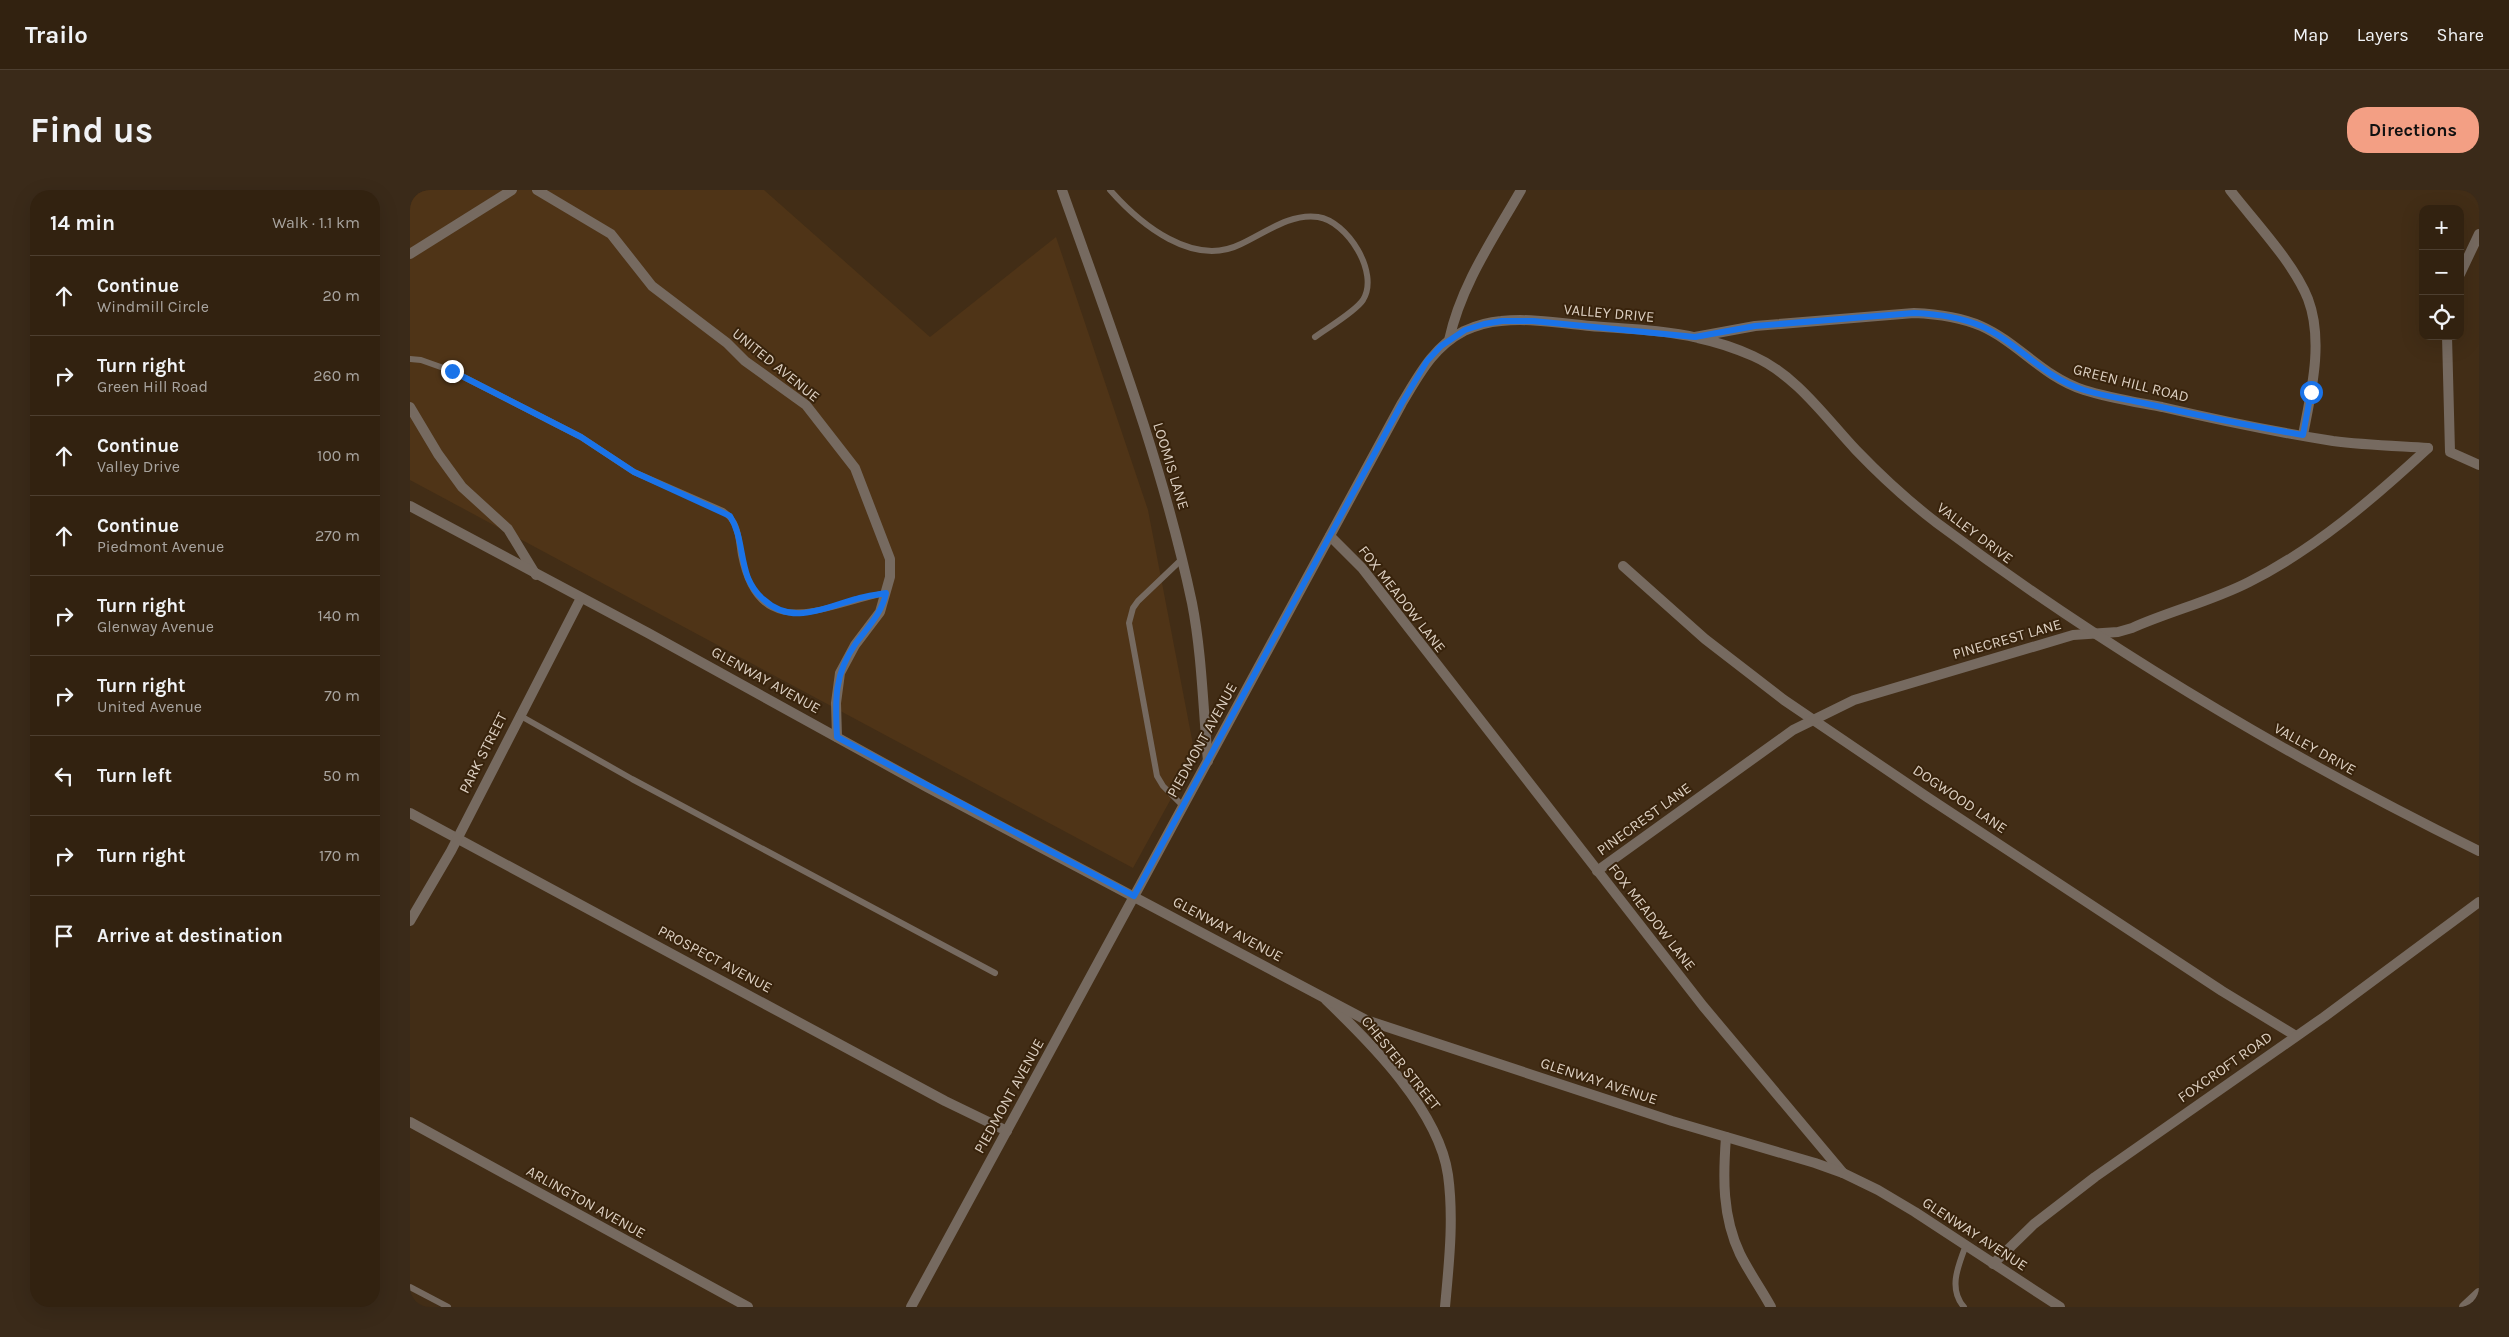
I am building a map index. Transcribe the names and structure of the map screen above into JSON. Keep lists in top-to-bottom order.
{
  "streets": {
    "street": [
      "VALLEY DRIVE",
      "UNITED AVENUE",
      "GREEN HILL ROAD",
      "LOOMIS LANE",
      "FOX MEADOW LANE",
      "PINECREST LANE",
      "GLENWAY AVENUE",
      "PIEDMONT AVENUE",
      "PARK STREET",
      "DOGWOOD LANE",
      "PROSPECT AVENUE",
      "CHESTER STREET",
      "FOXCROFT ROAD",
      "ARLINGTON AVENUE"
    ]
  },
  "crossings": [
    ["VALLEY DRIVE", "GREEN HILL ROAD"],
    ["VALLEY DRIVE", "PINECREST LANE"],
    ["VALLEY DRIVE", "PIEDMONT AVENUE"],
    ["UNITED AVENUE", "GLENWAY AVENUE"],
    ["GREEN HILL ROAD", "PINECREST LANE"],
    ["LOOMIS LANE", "PIEDMONT AVENUE"],
    ["FOX MEADOW LANE", "PINECREST LANE"],
    ["FOX MEADOW LANE", "GLENWAY AVENUE"],
    ["FOX MEADOW LANE", "PIEDMONT AVENUE"],
    ["PINECREST LANE", "DOGWOOD LANE"],
    ["GLENWAY AVENUE", "PIEDMONT AVENUE"],
    ["GLENWAY AVENUE", "PARK STREET"],
    ["GLENWAY AVENUE", "CHESTER STREET"],
    ["GLENWAY AVENUE", "FOXCROFT ROAD"],
    ["PIEDMONT AVENUE", "PROSPECT AVENUE"],
    ["PARK STREET", "PROSPECT AVENUE"],
    ["DOGWOOD LANE", "FOXCROFT ROAD"]
  ],
  "page": {
    "header": "Trailo",
    "nav": ["Map", "Layers", "Share"],
    "buttons": "Directions",
    "title": "Find us",
    "heading": ["14 min", "Walk · 1.1 km"],
    "map_buttons": ["+", "−"],
    "list": [
      ["Continue", "Windmill Circle", "20 m"],
      ["Turn right", "Green Hill Road", "260 m"],
      ["Continue", "Valley Drive", "100 m"],
      ["Continue", "Piedmont Avenue", "270 m"],
      ["Turn right", "Glenway Avenue", "140 m"],
      ["Turn right", "United Avenue", "70 m"],
      ["Turn left", "50 m"],
      ["Turn right", "170 m"],
      "Arrive at destination"
    ]
  }
}
